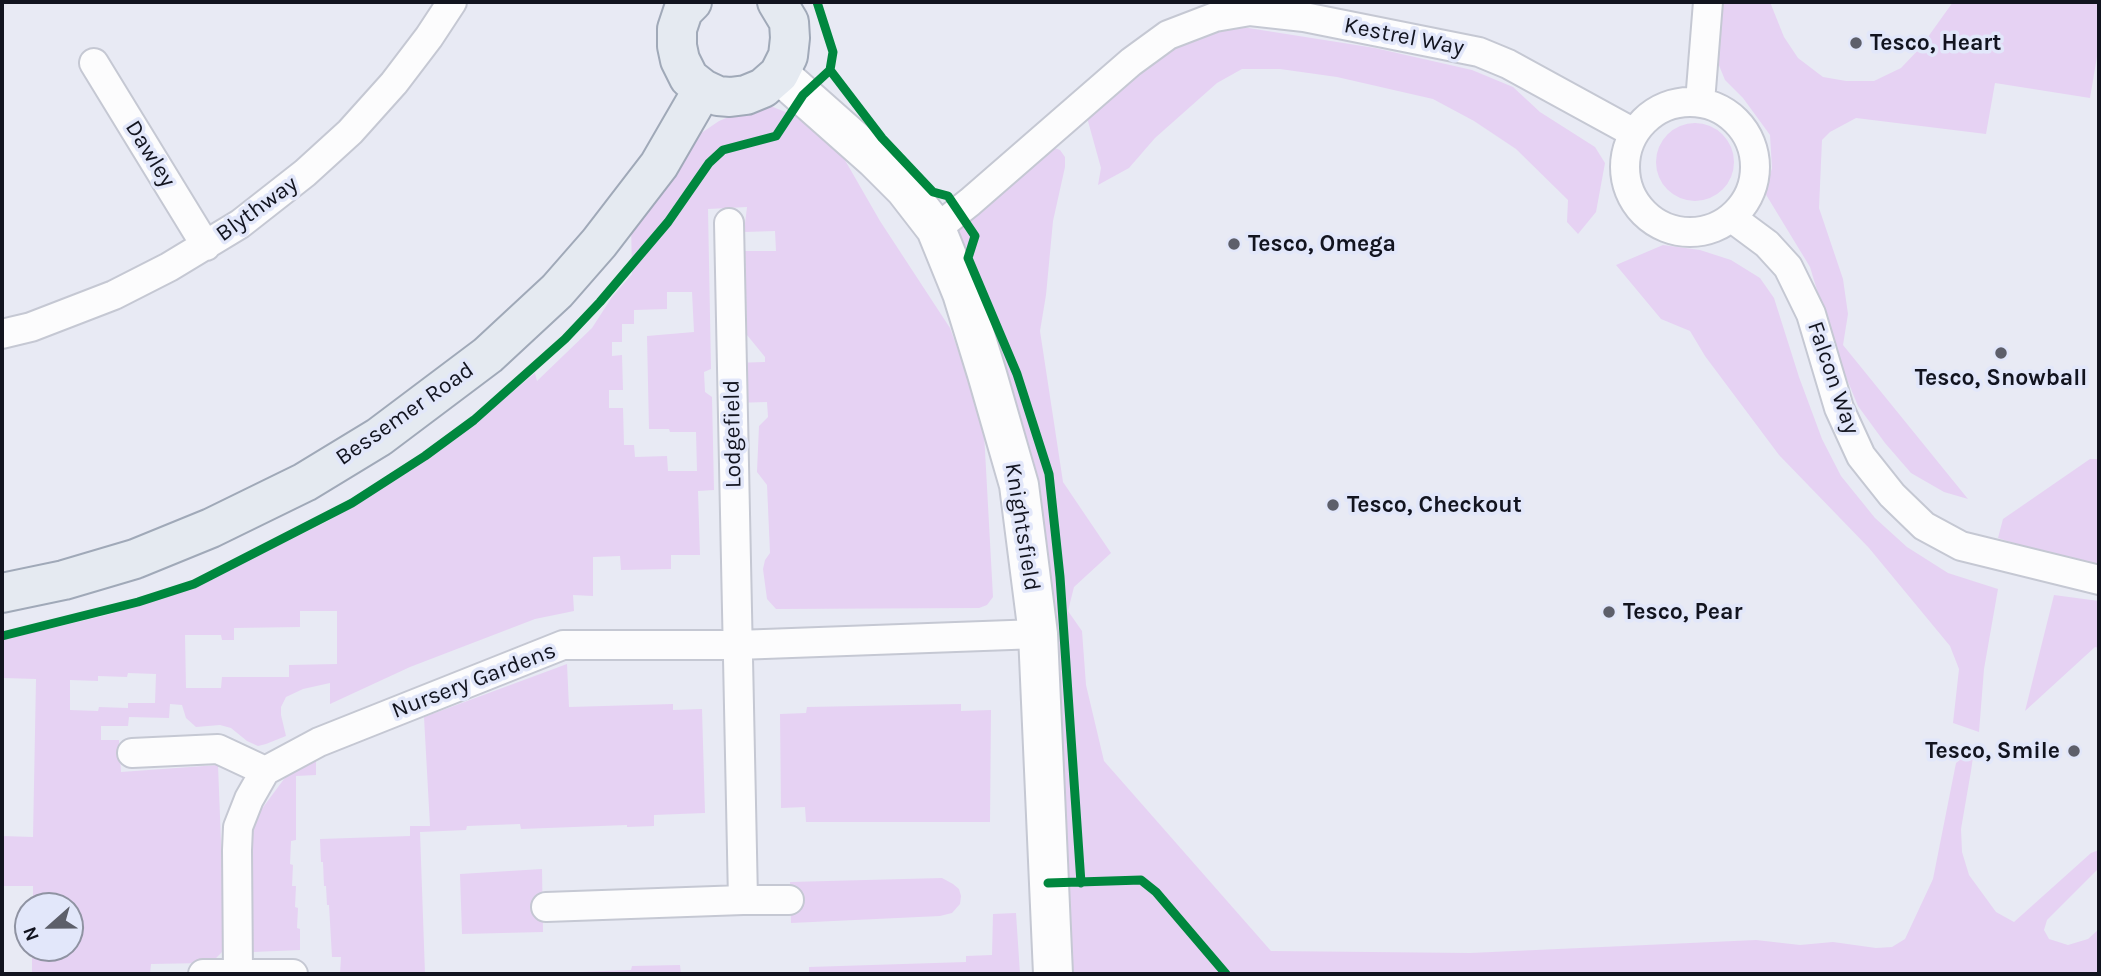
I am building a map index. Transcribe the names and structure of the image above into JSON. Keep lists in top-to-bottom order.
{
  "streets": {
    "main road": ["Bessemer Road"],
    "street": [
      "Kestrel Way",
      "Dawley",
      "Blythway",
      "Falcon Way",
      "Lodgefield",
      "Knightsfield",
      "Nursery Gardens"
    ]
  },
  "crossings": [
    ["Kestrel Way", "Falcon Way"],
    ["Kestrel Way", "Knightsfield"],
    ["Dawley", "Blythway"],
    ["Lodgefield", "Nursery Gardens"]
  ],
  "places": [
    "Tesco, Heart",
    "Tesco, Omega",
    "Tesco, Snowball",
    "Tesco, Checkout",
    "Tesco, Pear",
    "Tesco, Smile"
  ],
  "north": "left"
}
